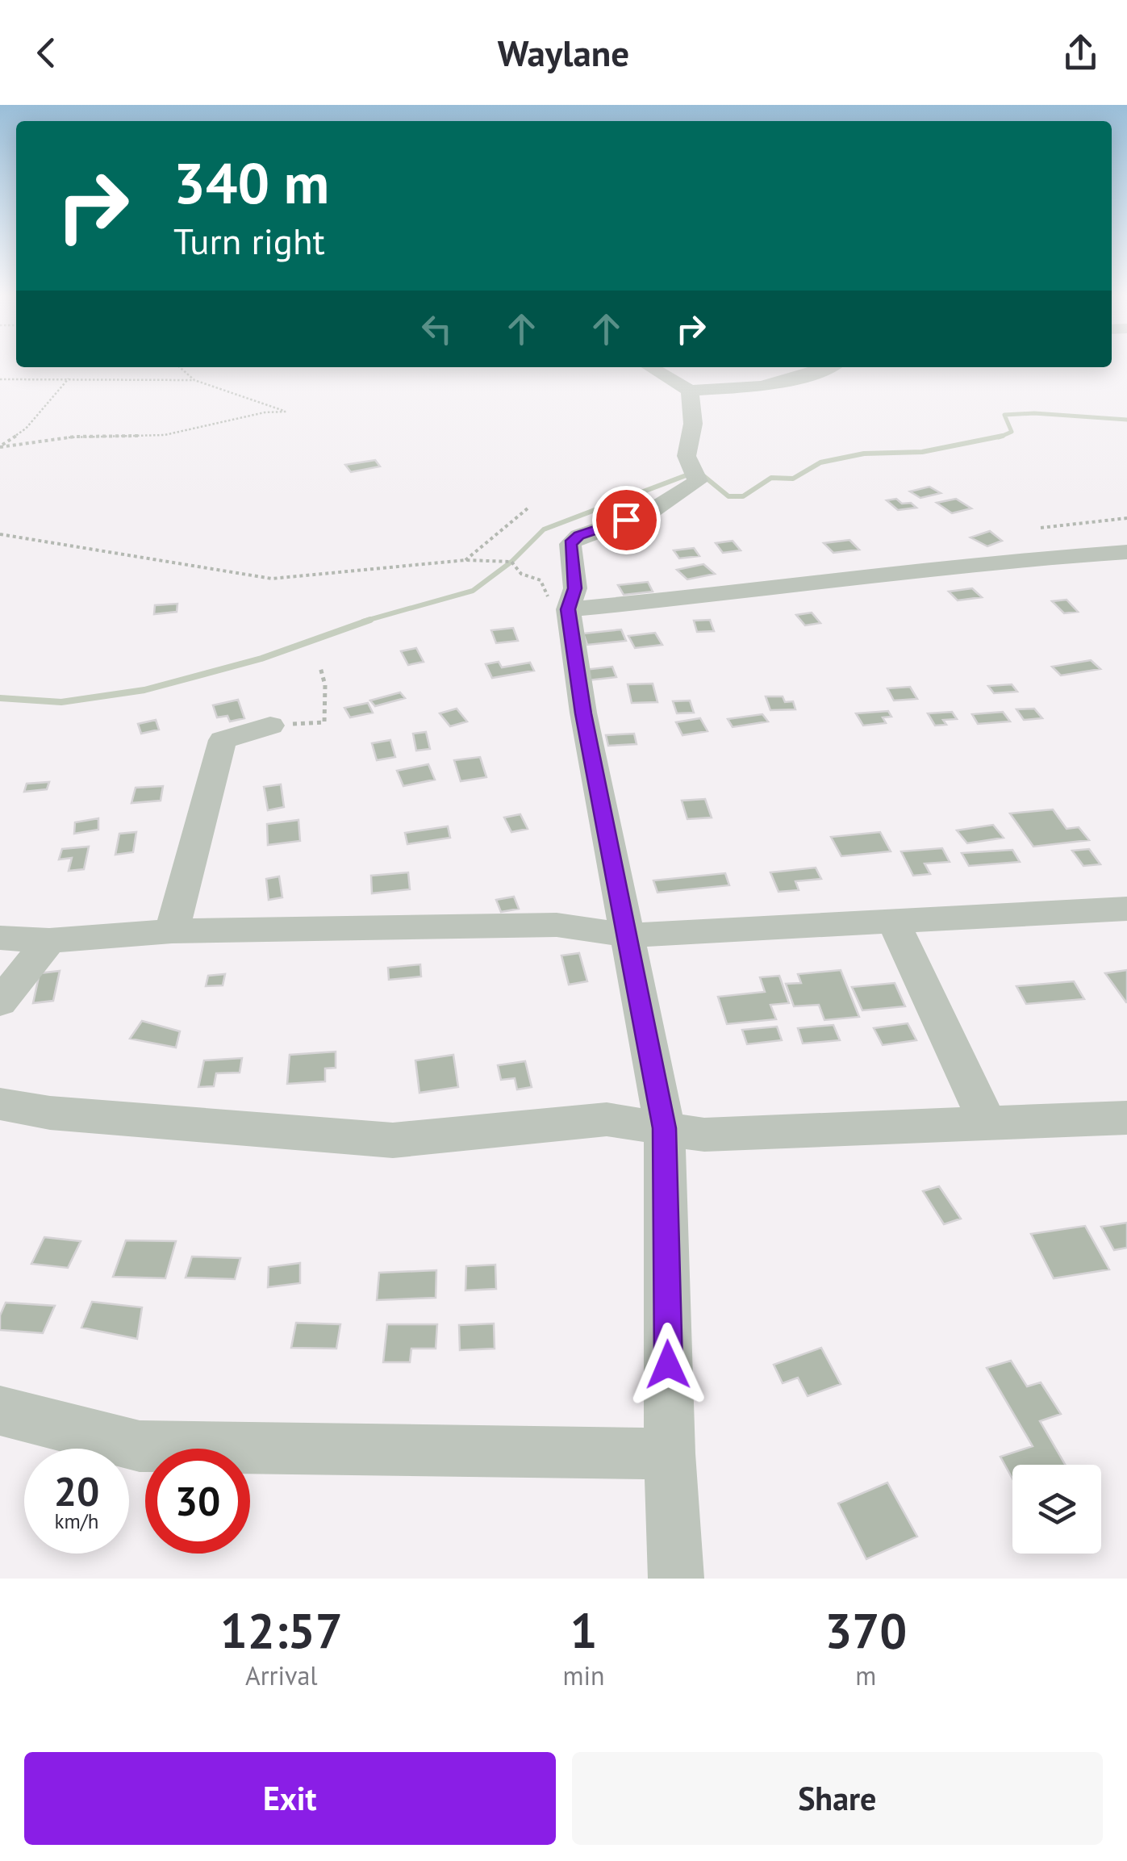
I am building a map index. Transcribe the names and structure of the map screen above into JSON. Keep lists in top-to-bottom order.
{
  "page": {
    "header": "Waylane",
    "turn": ["340 m", "Turn right"],
    "speed": "20 km/h",
    "limit": "30",
    "eta": [
      "12:57",
      "Arrival",
      "1",
      "min",
      "370",
      "m"
    ],
    "buttons": ["Exit", "Share"]
  }
}
